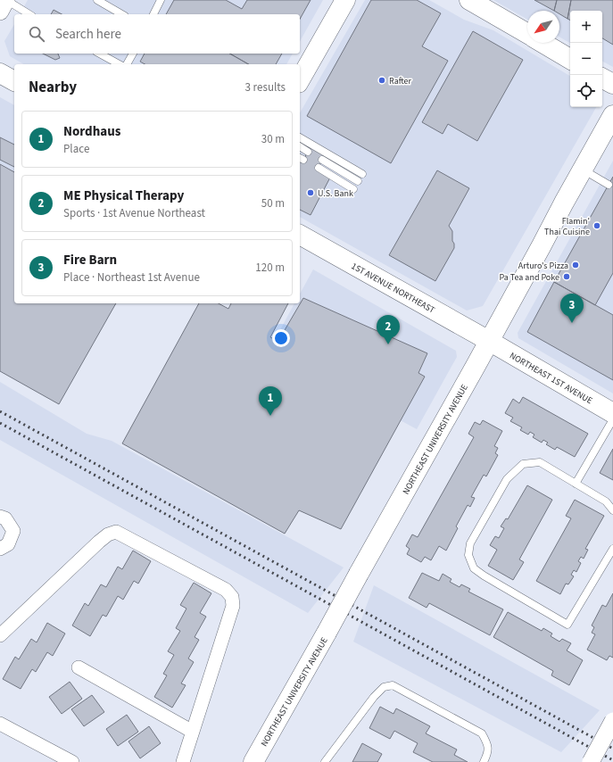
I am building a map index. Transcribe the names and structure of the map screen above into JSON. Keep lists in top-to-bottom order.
{
  "streets": {
    "main road": ["1ST AVENUE NORTHEAST", "NORTHEAST 1ST AVENUE", "NORTHEAST UNIVERSITY AVENUE"]
  },
  "crossings": [
    ["1ST AVENUE NORTHEAST", "NORTHEAST 1ST AVENUE"],
    ["1ST AVENUE NORTHEAST", "NORTHEAST UNIVERSITY AVENUE"],
    ["NORTHEAST 1ST AVENUE", "NORTHEAST UNIVERSITY AVENUE"]
  ],
  "places": [
    "Rafter",
    "U.S. Bank",
    "Flamin' Thai Cuisine",
    "Arturo's Pizza",
    "Pa Tea and Poke"
  ],
  "north": "bottom left",
  "page": {
    "map_buttons": ["+", "−"],
    "search": "Search here",
    "heading": ["Nearby", "3 results"],
    "list": [
      {
        "mark": "1",
        "name": "Nordhaus",
        "note": "Place",
        "value": "30 m"
      },
      {
        "mark": "2",
        "name": "ME Physical Therapy",
        "note": "Sports · 1st Avenue Northeast",
        "value": "50 m"
      },
      {
        "mark": "3",
        "name": "Fire Barn",
        "note": "Place · Northeast 1st Avenue",
        "value": "120 m"
      }
    ],
    "pins": ["3", "2", "1"]
  }
}
